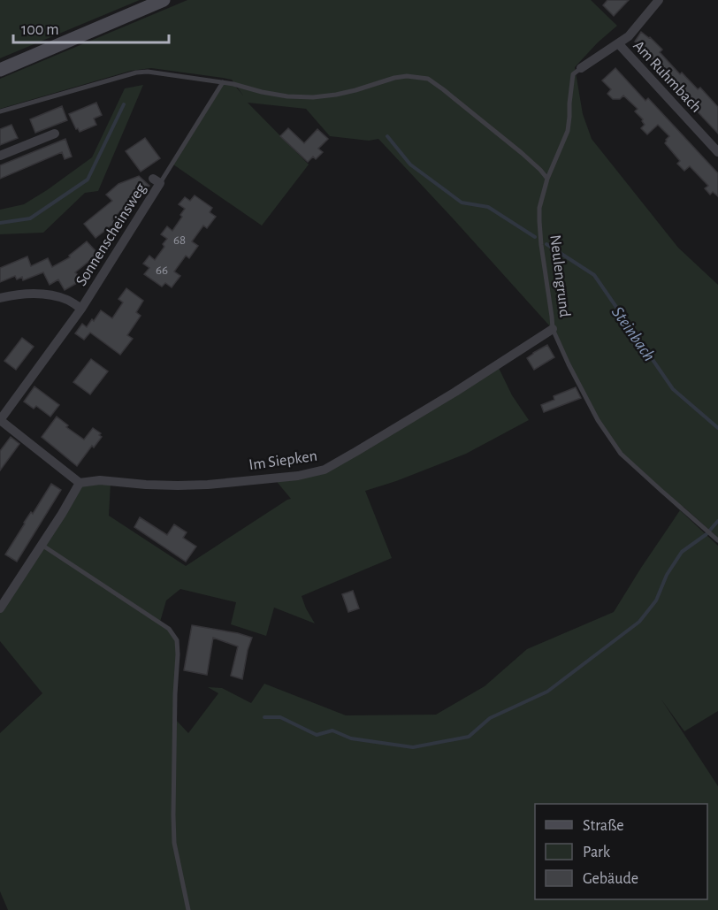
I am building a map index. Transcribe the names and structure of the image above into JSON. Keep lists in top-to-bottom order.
{
  "streets": {
    "street": [
      "Am Ruhmbach",
      "Sonnenscheinsweg",
      "Neulengrund",
      "Im Siepken"
    ]
  },
  "crossings": [
    ["Am Ruhmbach", "Neulengrund"],
    ["Neulengrund", "Im Siepken"]
  ],
  "water": ["Steinbach"],
  "house_numbers": ["68", "66"],
  "legend": ["Straße", "Park", "Gebäude"],
  "scale_bar": "100 m"
}
